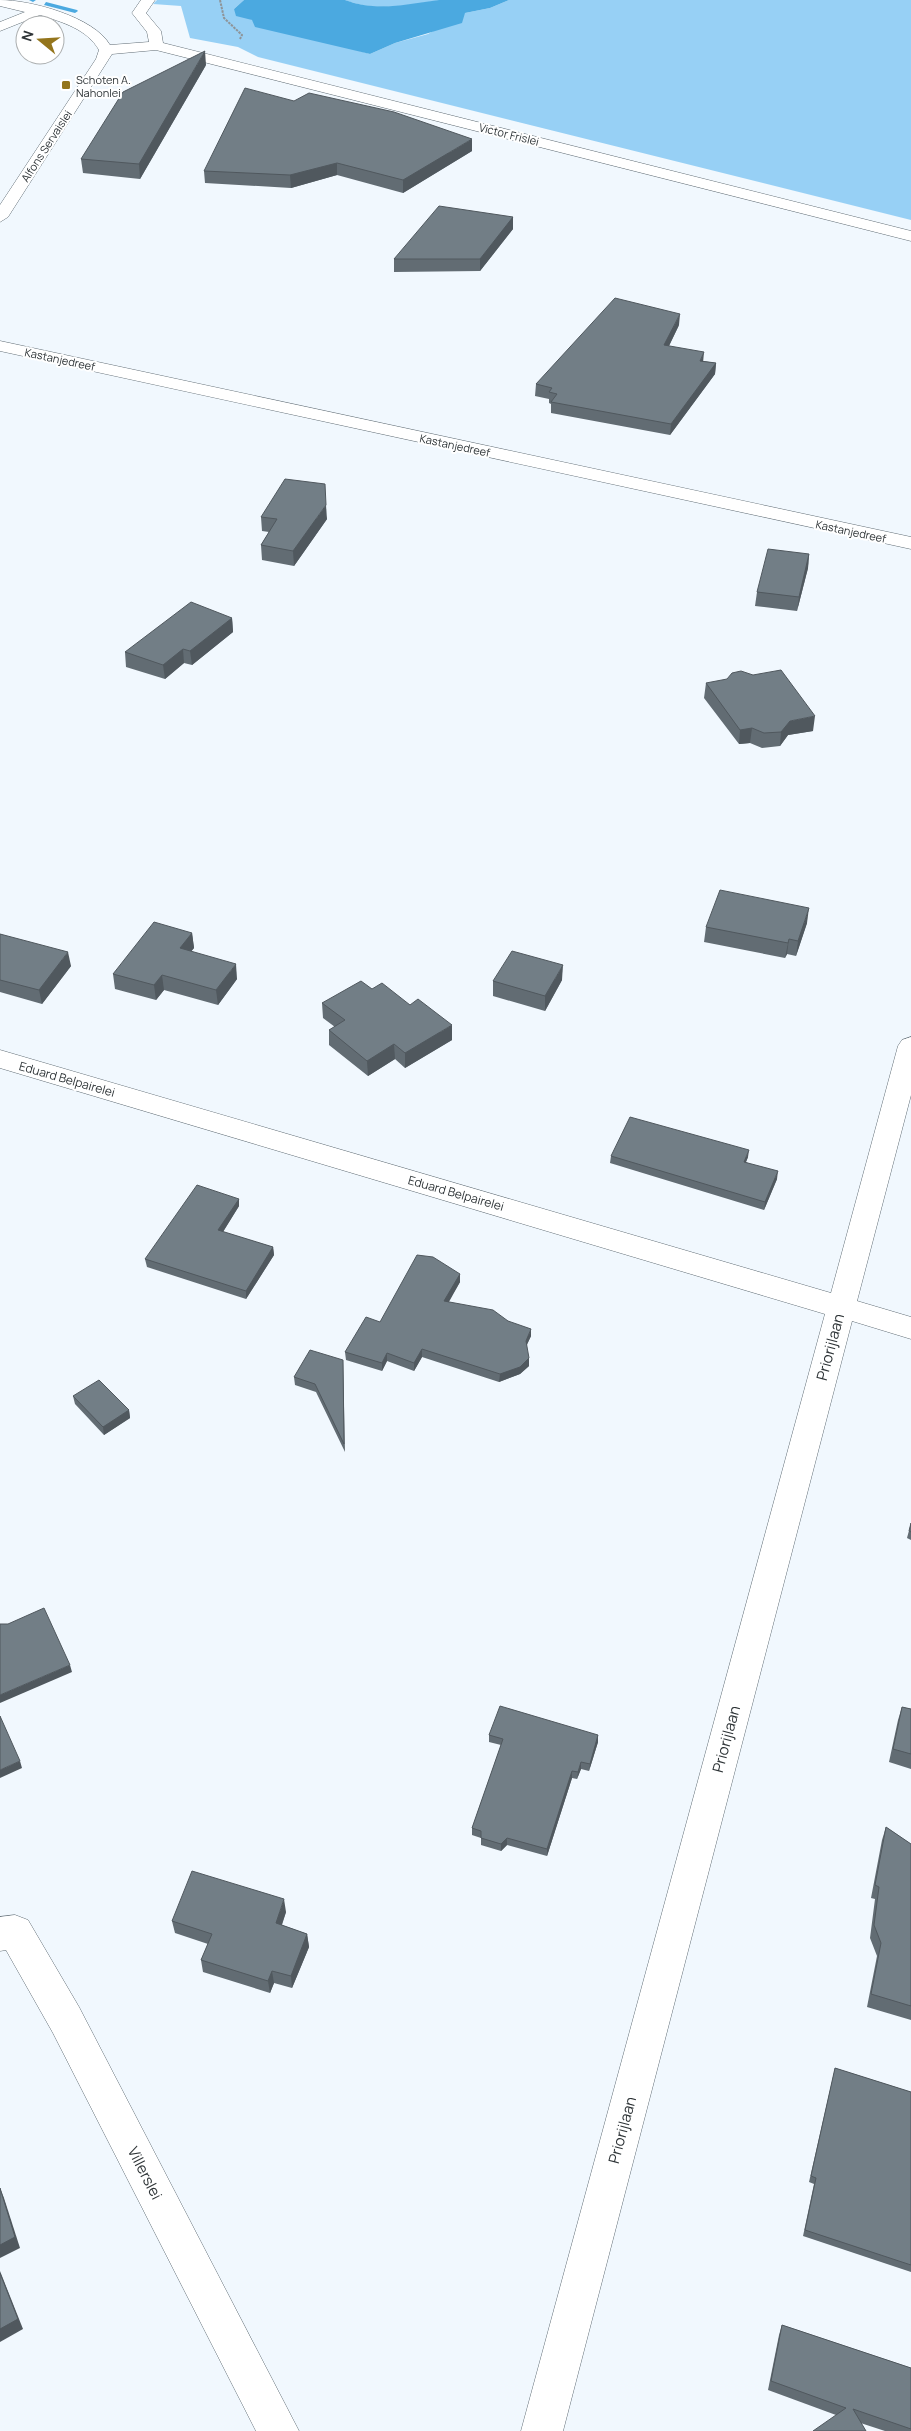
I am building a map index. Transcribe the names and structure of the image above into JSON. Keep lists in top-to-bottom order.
{
  "streets": {
    "street": [
      "Victor Frislei",
      "Alfons Servaislei",
      "Kastanjedreef",
      "Eduard Belpairelei",
      "Priorijlaan",
      "Villerslei"
    ]
  },
  "crossings": [
    ["Victor Frislei", "Alfons Servaislei"],
    ["Eduard Belpairelei", "Priorijlaan"]
  ],
  "places": {
    "transit": ["Schoten A. Nahonlei"]
  },
  "north": "left"
}
